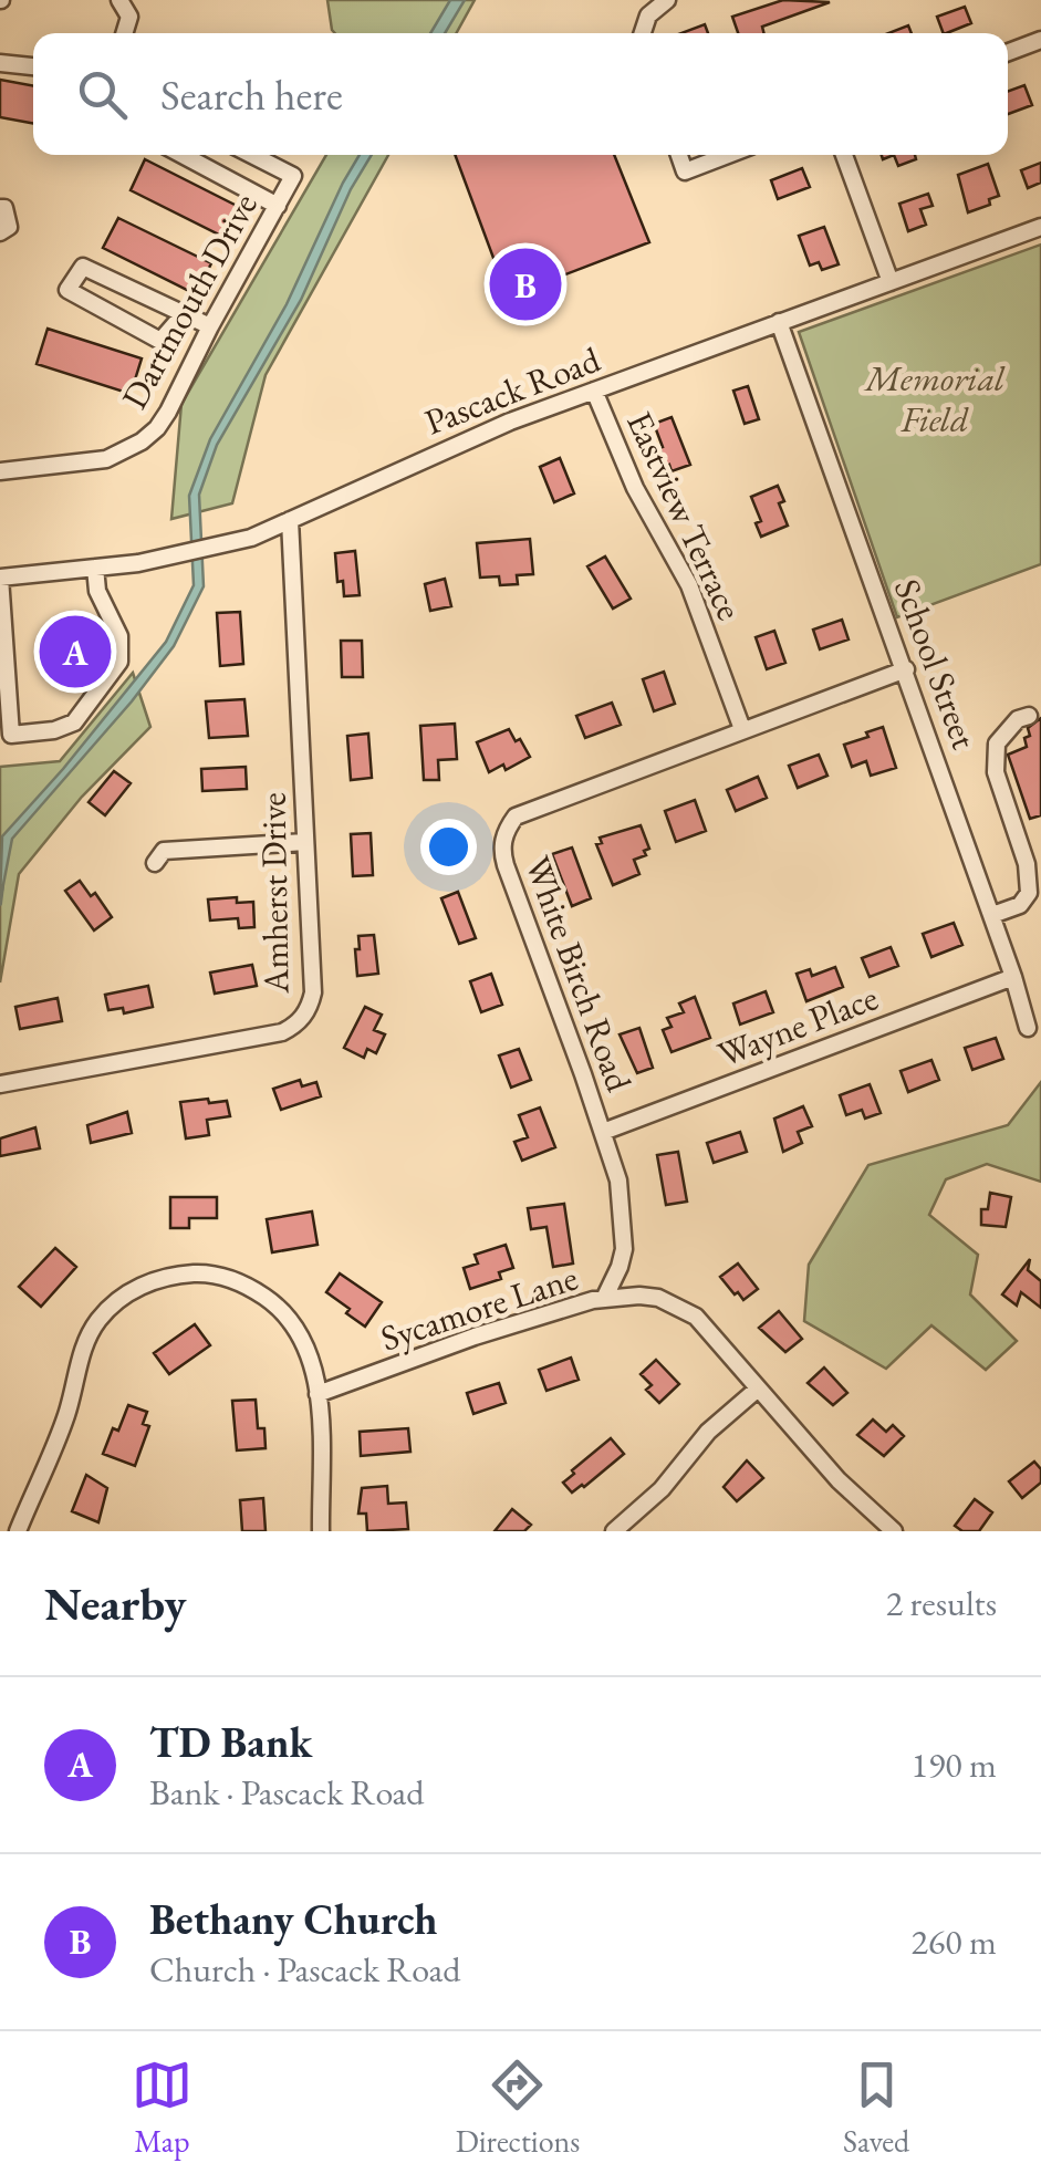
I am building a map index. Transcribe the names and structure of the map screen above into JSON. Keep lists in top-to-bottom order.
{
  "streets": {
    "street": [
      "Dartmouth Drive",
      "Pascack Road",
      "Eastview Terrace",
      "School Street",
      "Amherst Drive",
      "White Birch Road",
      "Wayne Place",
      "Sycamore Lane"
    ]
  },
  "crossings": [
    ["Pascack Road", "Eastview Terrace"],
    ["Pascack Road", "School Street"],
    ["Pascack Road", "Amherst Drive"],
    ["Eastview Terrace", "White Birch Road"],
    ["School Street", "White Birch Road"],
    ["School Street", "Wayne Place"],
    ["White Birch Road", "Wayne Place"],
    ["White Birch Road", "Sycamore Lane"]
  ],
  "parks": ["Memorial Field"],
  "page": {
    "search": "Search here",
    "pins": ["B", "A"],
    "heading": ["Nearby", "2 results"],
    "list": [
      {
        "mark": "A",
        "name": "TD Bank",
        "note": "Bank · Pascack Road",
        "value": "190 m"
      },
      {
        "mark": "B",
        "name": "Bethany Church",
        "note": "Church · Pascack Road",
        "value": "260 m"
      }
    ],
    "nav": ["Map", "Directions", "Saved"]
  }
}
